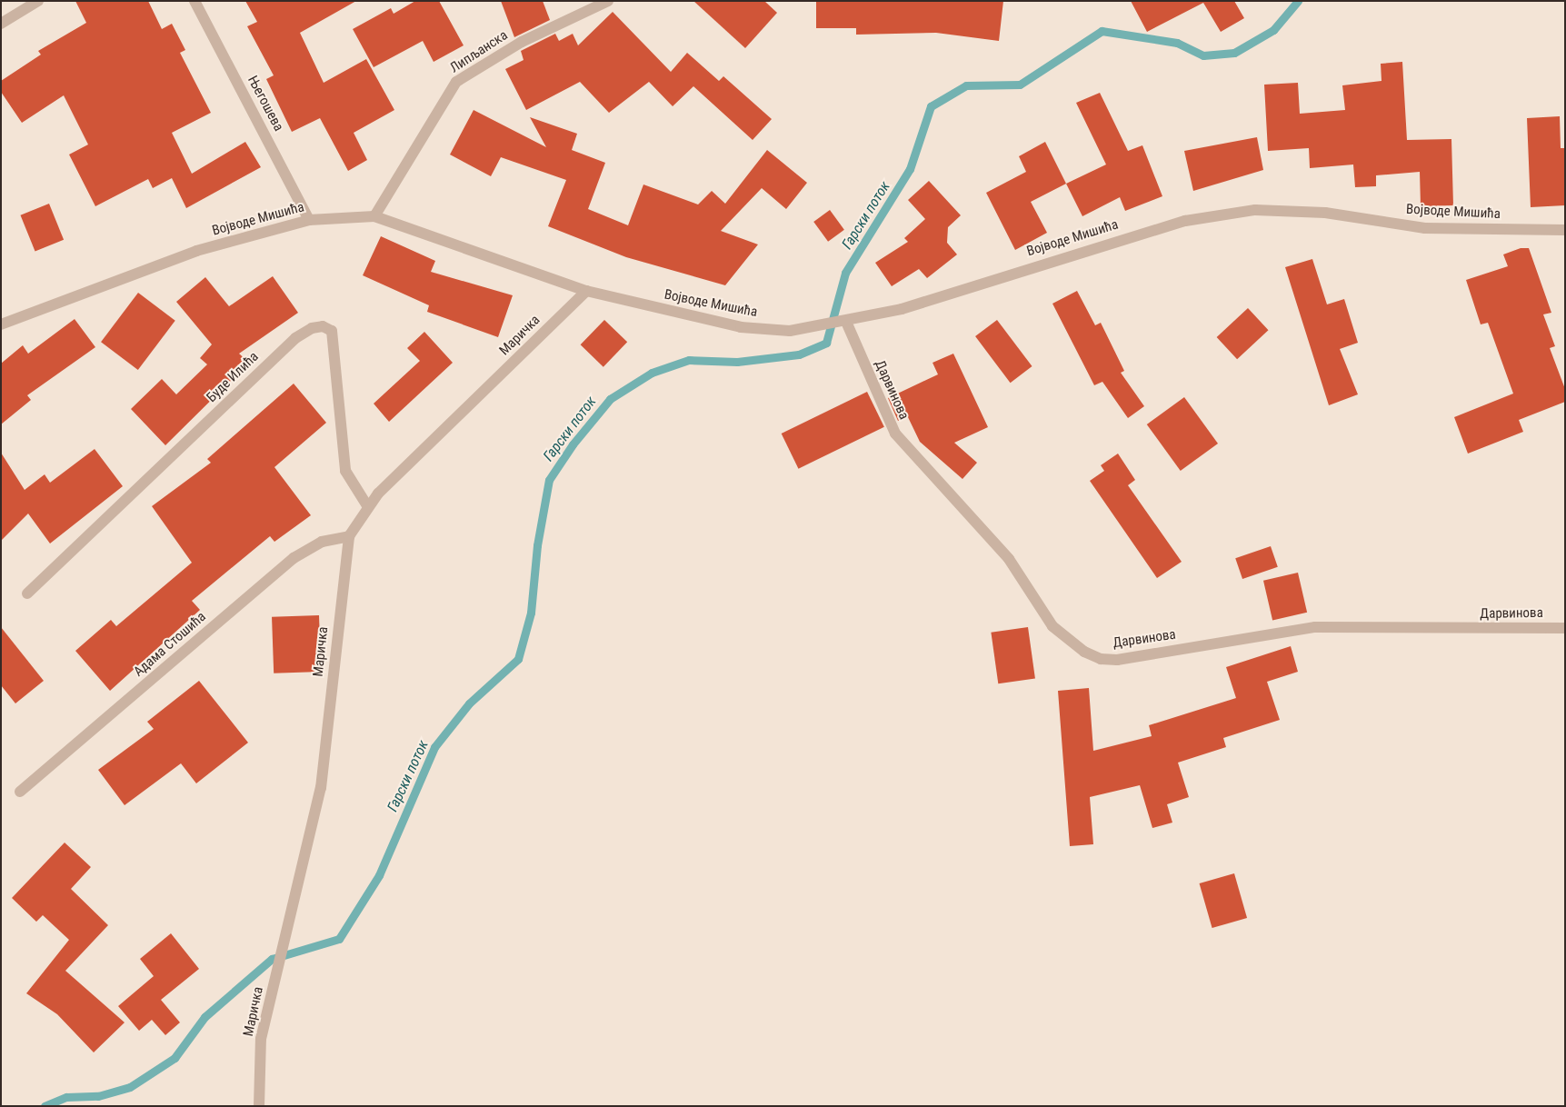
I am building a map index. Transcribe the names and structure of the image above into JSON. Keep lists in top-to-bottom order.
{
  "streets": {
    "street": [
      "Липљанска",
      "Његошева",
      "Војводе Мишића",
      "Маричка",
      "Буде Илића",
      "Дарвинова",
      "Адама Стошића"
    ]
  },
  "crossings": [
    ["Липљанска", "Војводе Мишића"],
    ["Његошева", "Војводе Мишића"],
    ["Војводе Мишића", "Маричка"],
    ["Војводе Мишића", "Дарвинова"],
    ["Маричка", "Буде Илића"],
    ["Маричка", "Адама Стошића"]
  ],
  "water": ["Гарски поток"]
}
